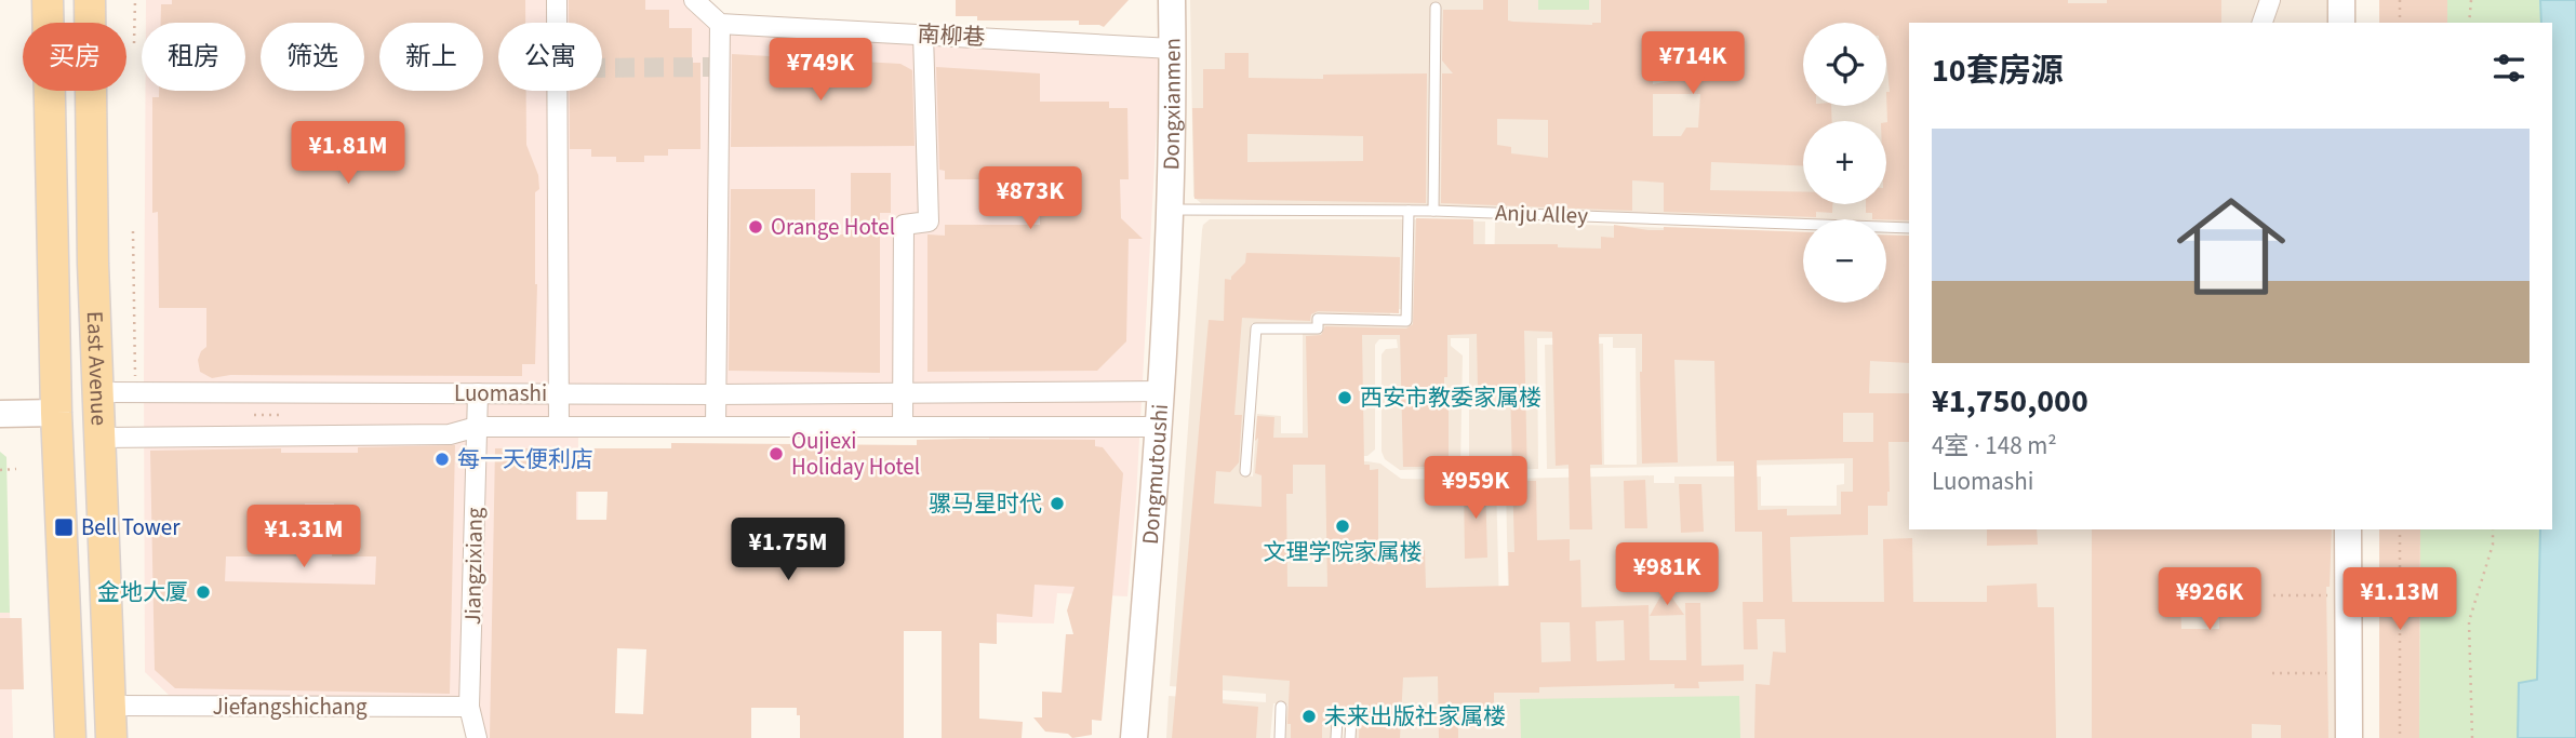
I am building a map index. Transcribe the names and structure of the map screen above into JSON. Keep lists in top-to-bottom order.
{
  "streets": {
    "main road": ["East Avenue"],
    "street": [
      "南柳巷",
      "Dongxianmen",
      "Luomashi",
      "Dongmutoushi",
      "Jiangzixiang",
      "Jiefangshichang"
    ],
    "lane": ["Anju Alley"]
  },
  "crossings": [
    ["南柳巷", "Dongxianmen"],
    ["Dongxianmen", "Anju Alley"],
    ["Dongxianmen", "Dongmutoushi"],
    ["Anju Alley", "Dongmutoushi"],
    ["East Avenue", "Luomashi"],
    ["East Avenue", "Jiefangshichang"],
    ["Luomashi", "Dongmutoushi"],
    ["Luomashi", "Jiangzixiang"],
    ["Jiangzixiang", "Jiefangshichang"]
  ],
  "places": {
    "other": [
      "Orange Hotel",
      "西安市教委家属楼",
      "Oujiexi Holiday Hotel",
      "每一天便利店",
      "骡马星时代",
      "文理学院家属楼",
      "金地大厦",
      "未来出版社家属楼"
    ],
    "transit": ["Bell Tower"]
  },
  "page": {
    "map_buttons": ["+", "−"],
    "chip": [
      "买房",
      "租房",
      "筛选",
      "新上",
      "公寓"
    ],
    "heading": "10套房源",
    "price": [
      "¥714K",
      "¥749K",
      "¥1.81M",
      "¥873K",
      "¥959K",
      "¥1.31M",
      "¥1.75M",
      "¥981K",
      "¥926K",
      "¥1.13M"
    ],
    "list": [
      {
        "name": "¥1,750,000",
        "note": "4室 · 148 m² · Luomashi"
      }
    ]
  }
}
